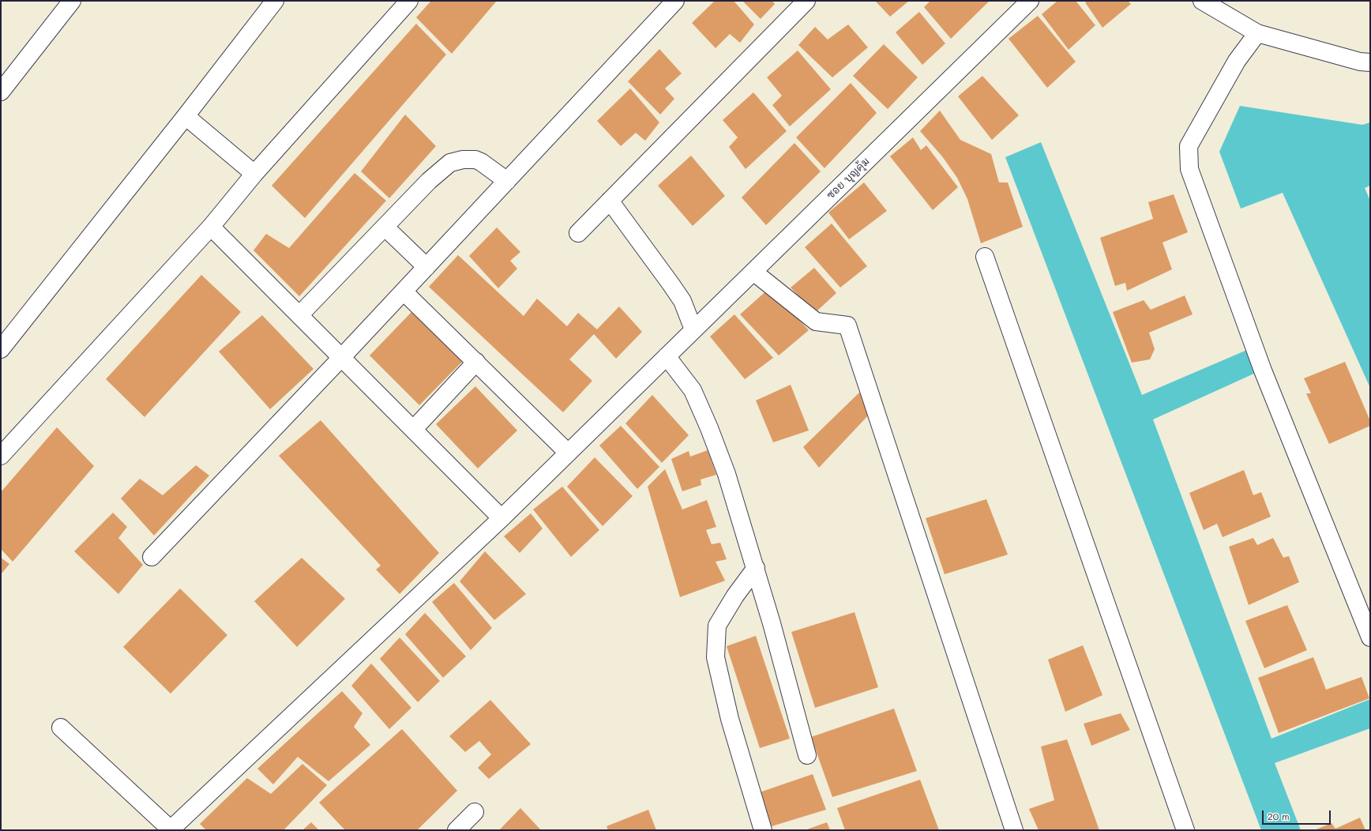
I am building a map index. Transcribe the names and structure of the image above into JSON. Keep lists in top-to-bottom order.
{
  "streets": {
    "street": ["ซอย บุญคุ้ม"]
  },
  "scale_bar": "20 m"
}
